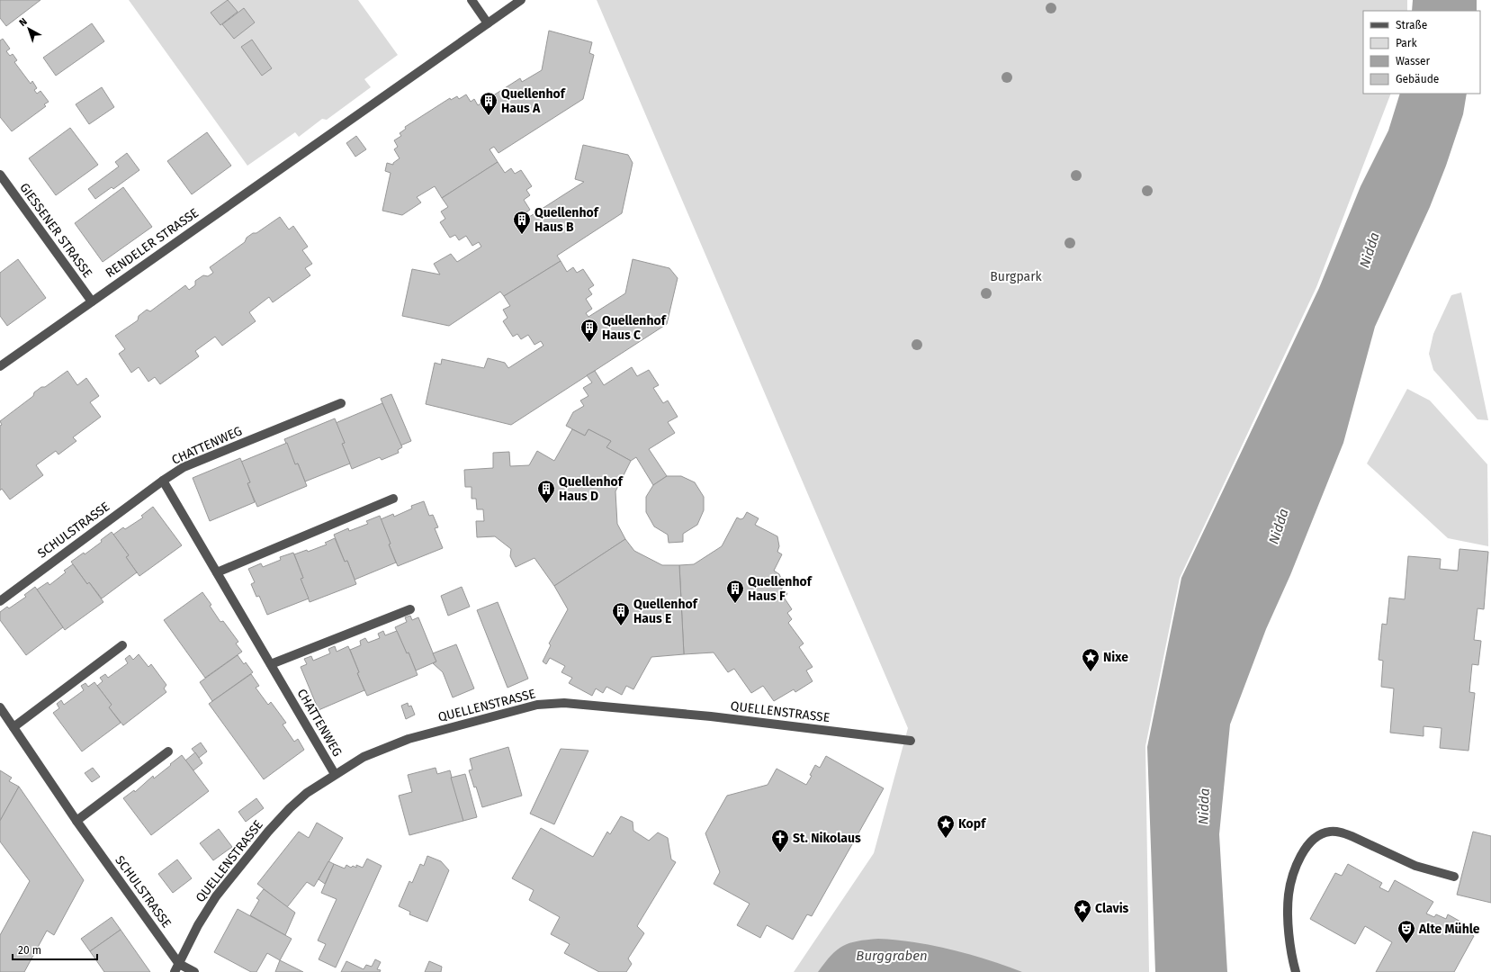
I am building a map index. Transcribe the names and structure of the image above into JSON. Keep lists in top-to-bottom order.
{
  "streets": {
    "street": [
      "GIESSENER STRASSE",
      "RENDELER STRASSE",
      "CHATTENWEG",
      "SCHULSTRASSE",
      "QUELLENSTRASSE"
    ]
  },
  "crossings": [
    ["GIESSENER STRASSE", "RENDELER STRASSE"],
    ["CHATTENWEG", "SCHULSTRASSE"],
    ["CHATTENWEG", "QUELLENSTRASSE"],
    ["SCHULSTRASSE", "QUELLENSTRASSE"]
  ],
  "water": ["Nidda", "Burggraben"],
  "parks": ["Burgpark"],
  "places": {
    "building": [
      "Quellenhof Haus A",
      "Quellenhof Haus B",
      "Quellenhof Haus C",
      "Quellenhof Haus D",
      "Quellenhof Haus F",
      "Quellenhof Haus E"
    ],
    "place": ["Nixe", "Kopf", "Clavis"],
    "church": ["St. Nikolaus"],
    "theatre": ["Alte Mühle"]
  },
  "legend": [
    "Straße",
    "Park",
    "Wasser",
    "Gebäude"
  ],
  "scale_bar": "20 m",
  "north": "top left"
}
